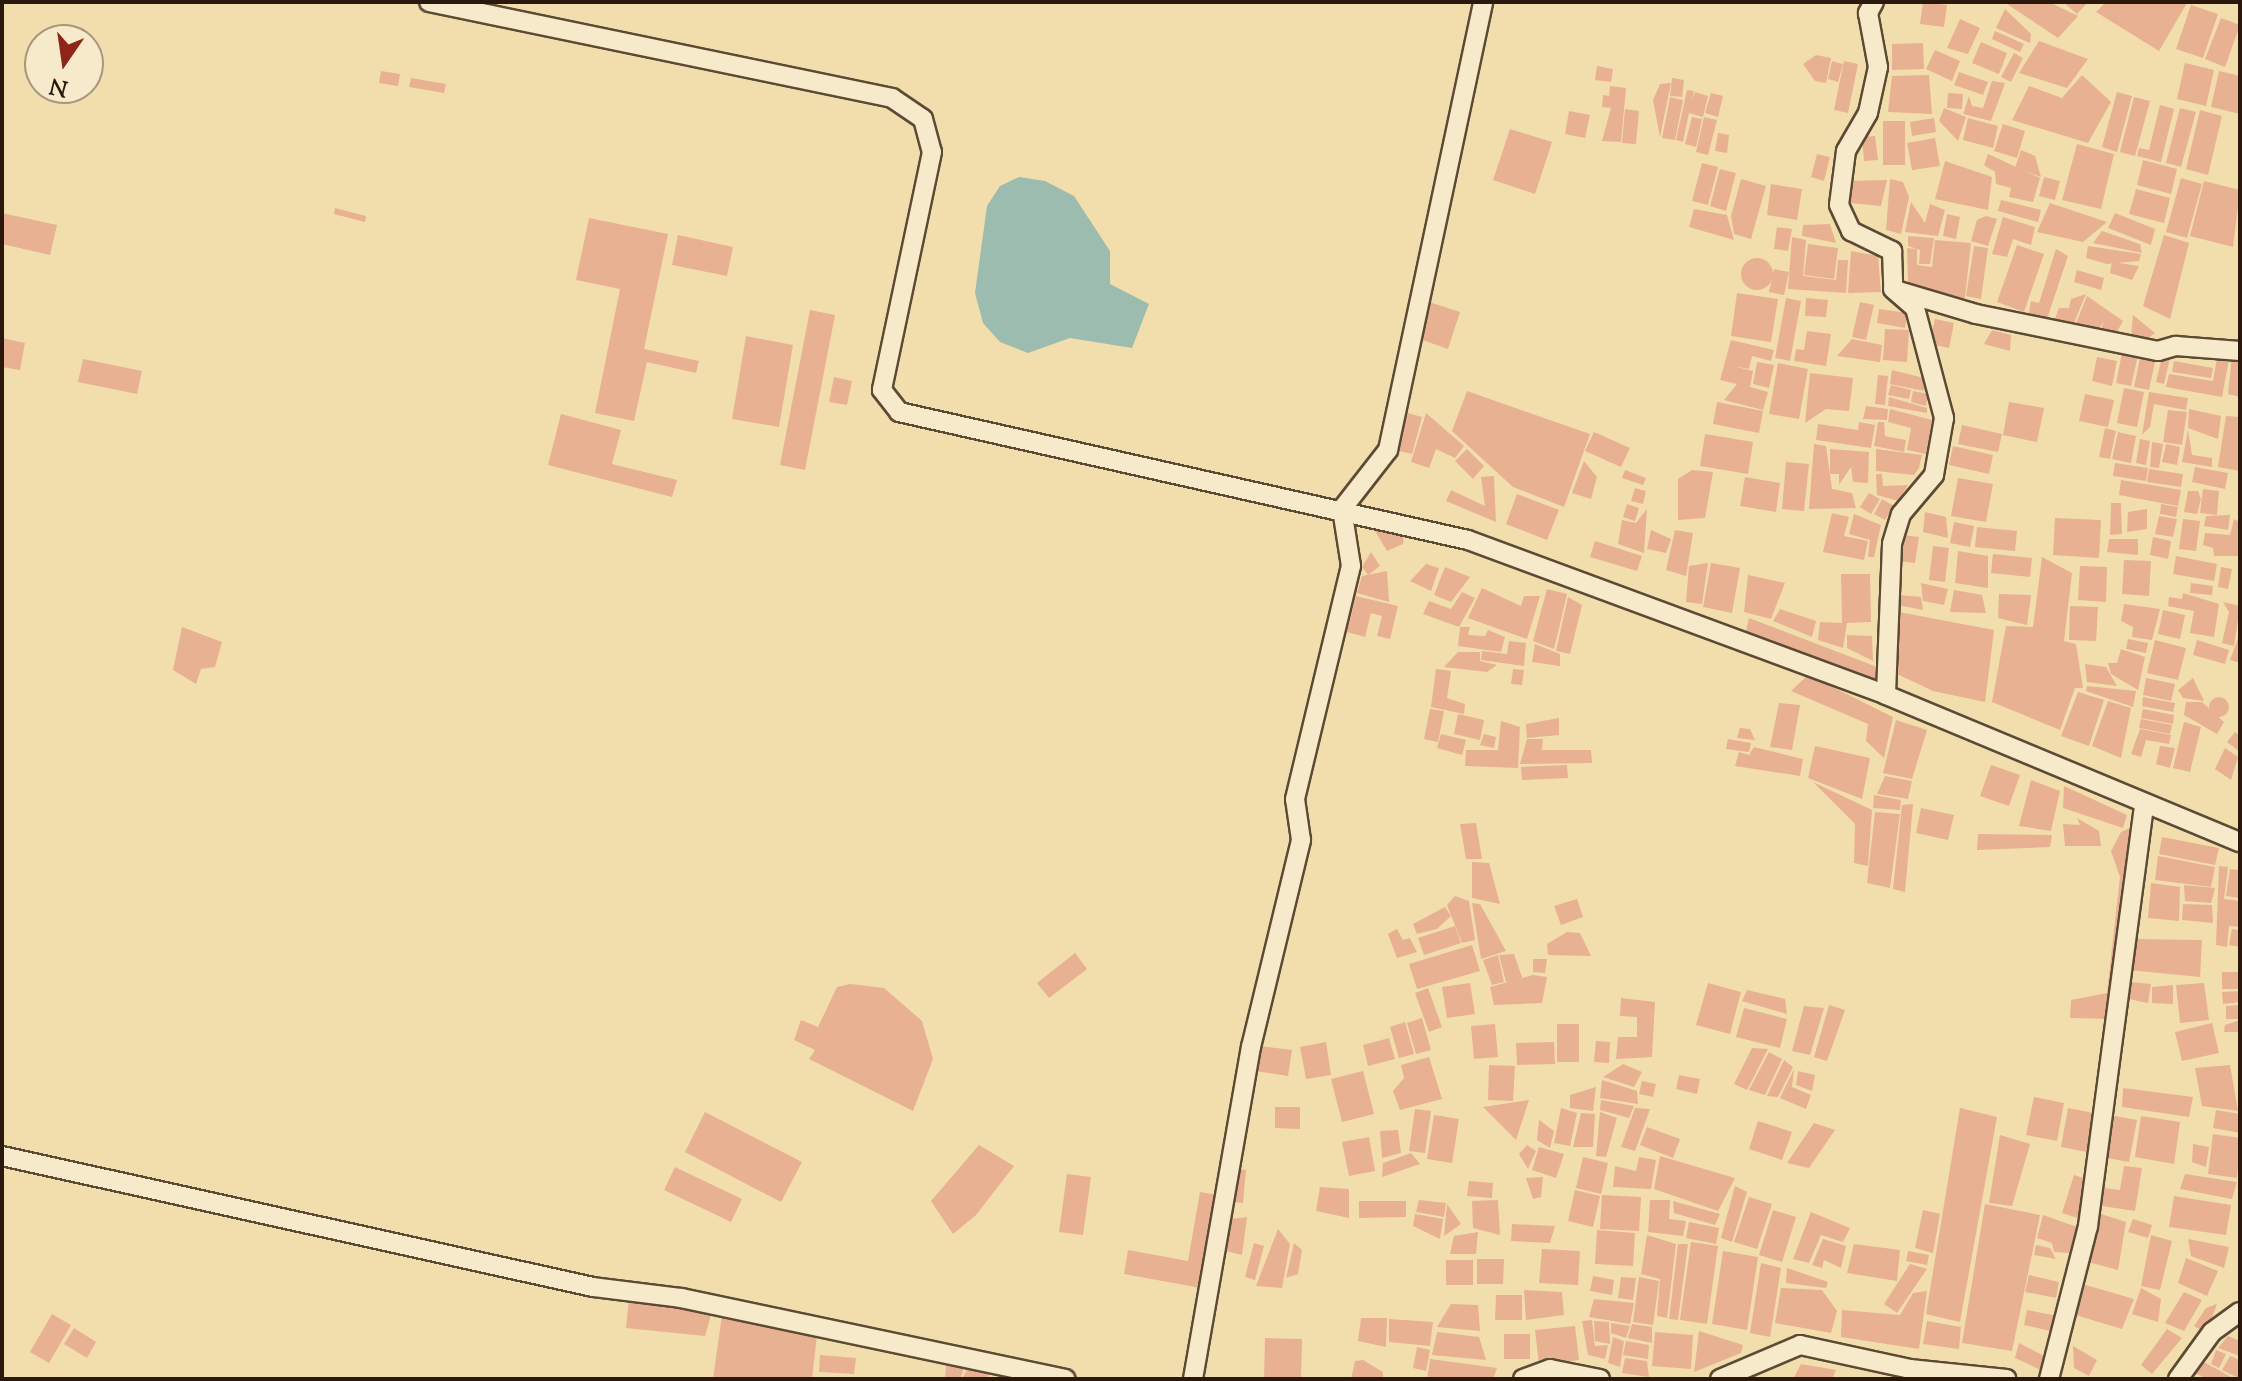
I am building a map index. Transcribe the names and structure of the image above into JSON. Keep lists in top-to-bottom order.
{
  "north": "bottom"
}
